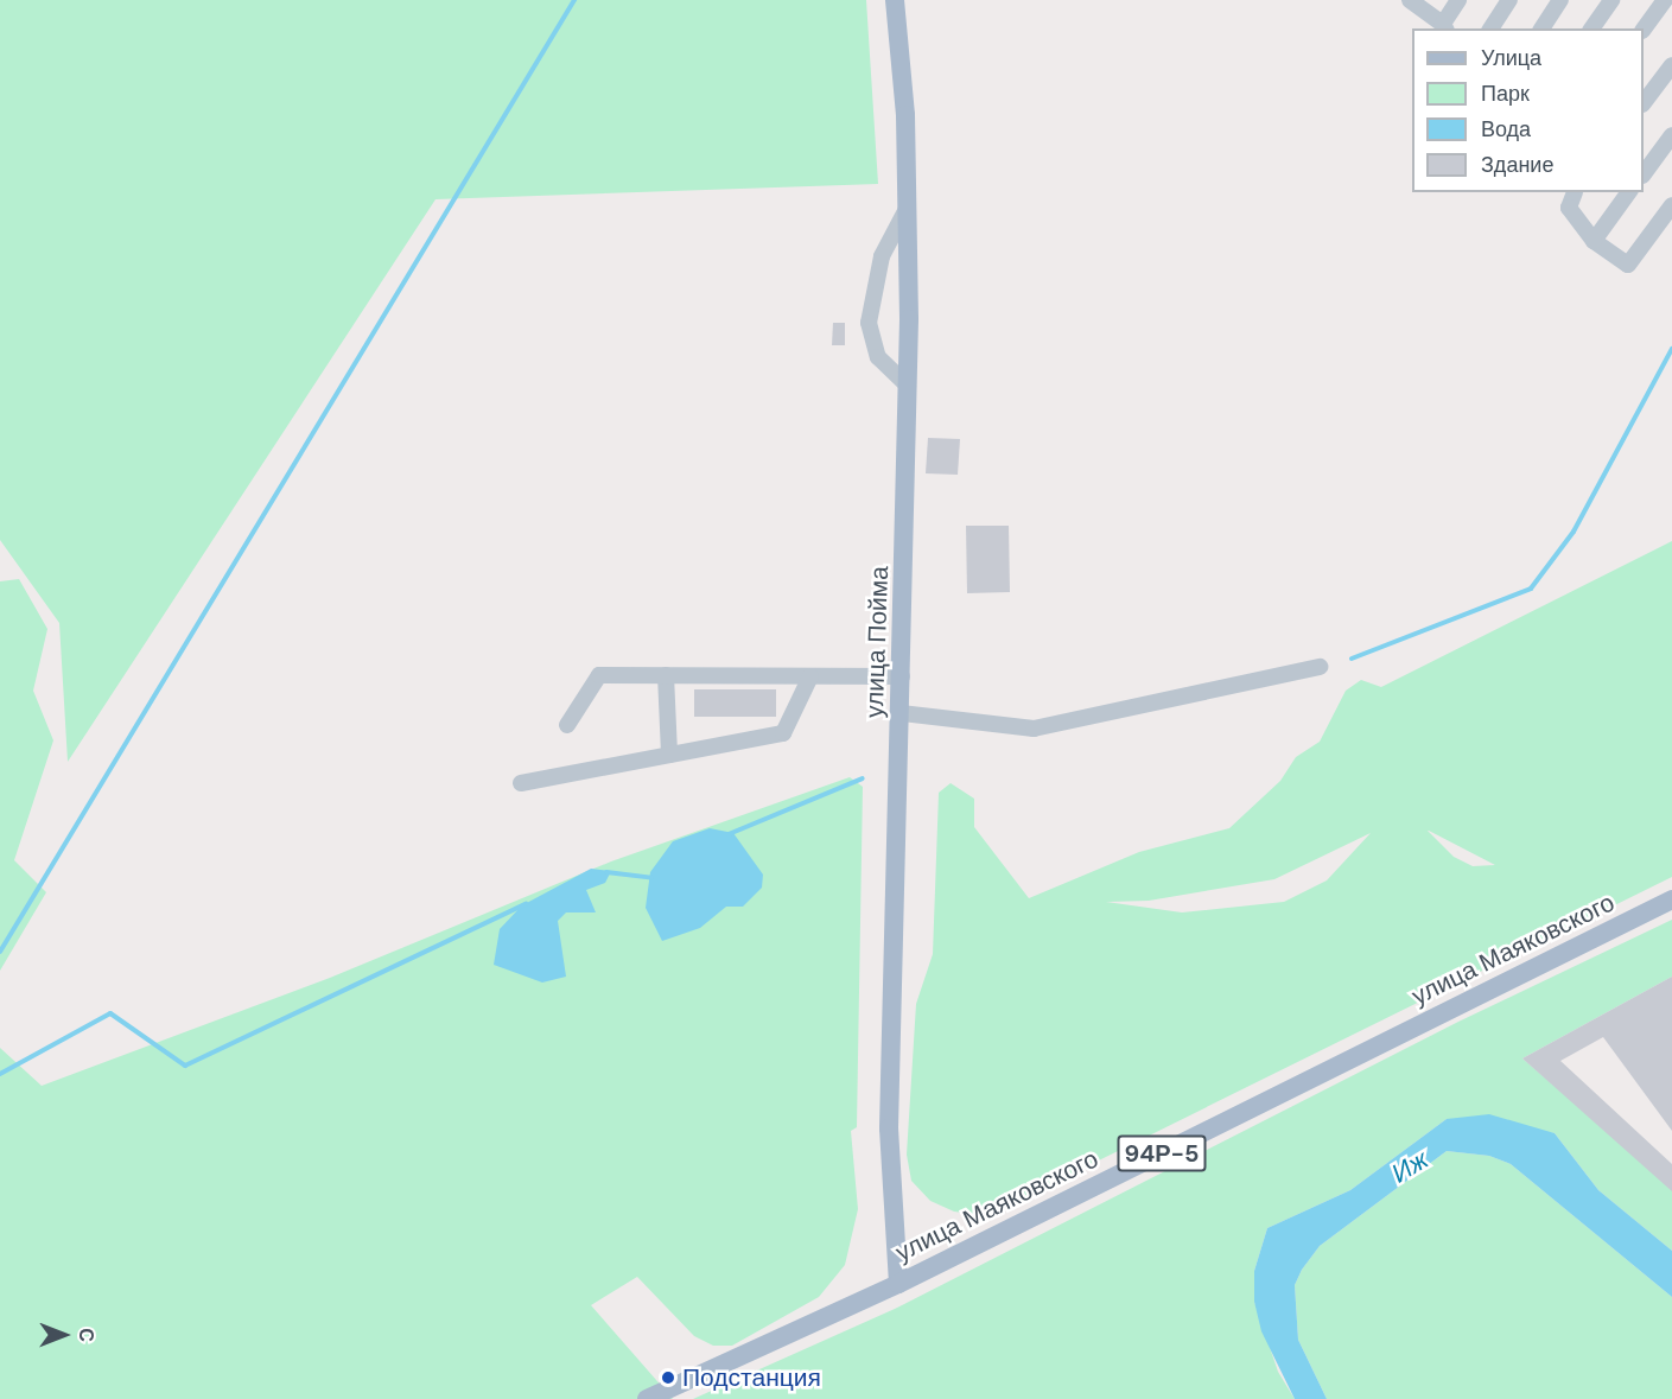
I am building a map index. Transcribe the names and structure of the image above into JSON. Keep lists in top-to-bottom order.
{
  "streets": {
    "main road": ["улица Пойма", "улица Маяковского", "94Р-5"]
  },
  "crossings": [
    ["улица Пойма", "улица Маяковского"]
  ],
  "water": ["Иж"],
  "places": ["Подстанция"],
  "legend": [
    "Улица",
    "Парк",
    "Вода",
    "Здание"
  ],
  "north": "right"
}
